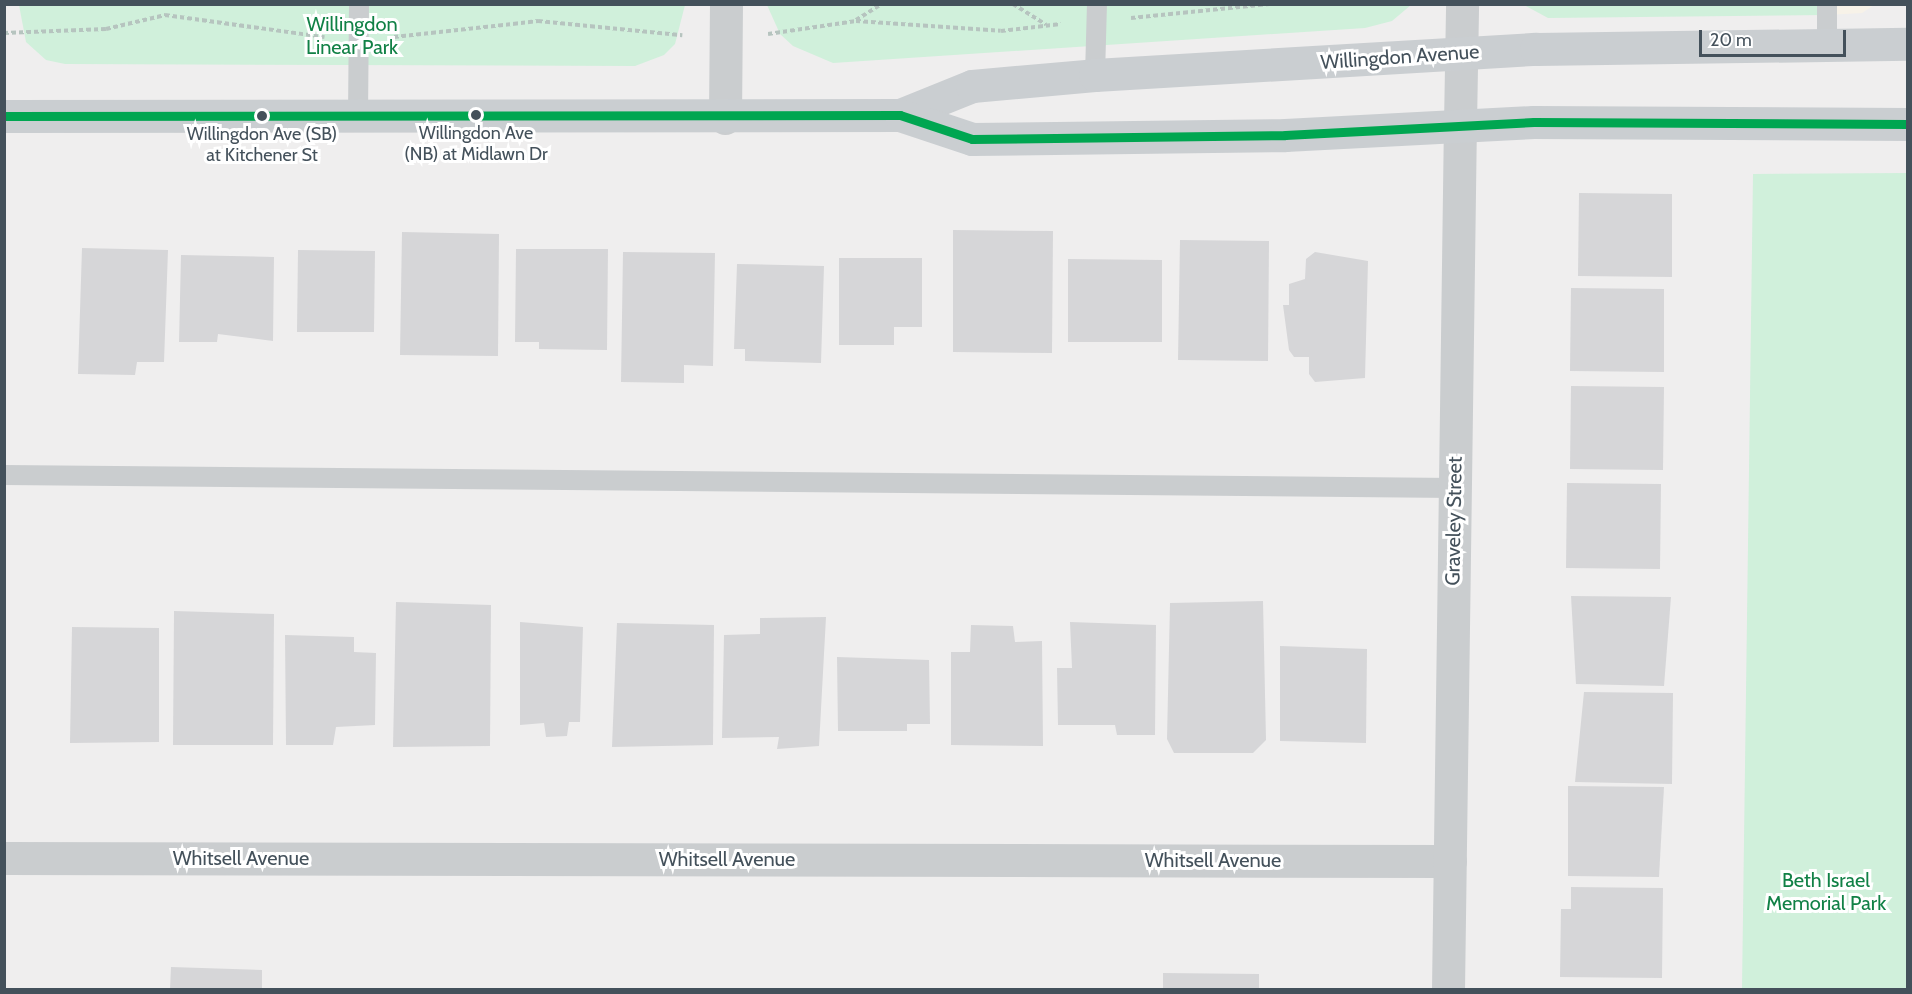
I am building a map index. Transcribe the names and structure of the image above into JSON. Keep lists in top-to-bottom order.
{
  "streets": {
    "main road": ["Willingdon Avenue"],
    "street": ["Graveley Street", "Whitsell Avenue"]
  },
  "crossings": [
    ["Willingdon Avenue", "Graveley Street"],
    ["Graveley Street", "Whitsell Avenue"]
  ],
  "parks": ["Willingdon Linear Park", "Beth Israel Memorial Park"],
  "places": ["Willingdon Ave (NB) at Midlawn Dr", "Willingdon Ave (SB) at Kitchener St"],
  "scale_bar": "20 m"
}
